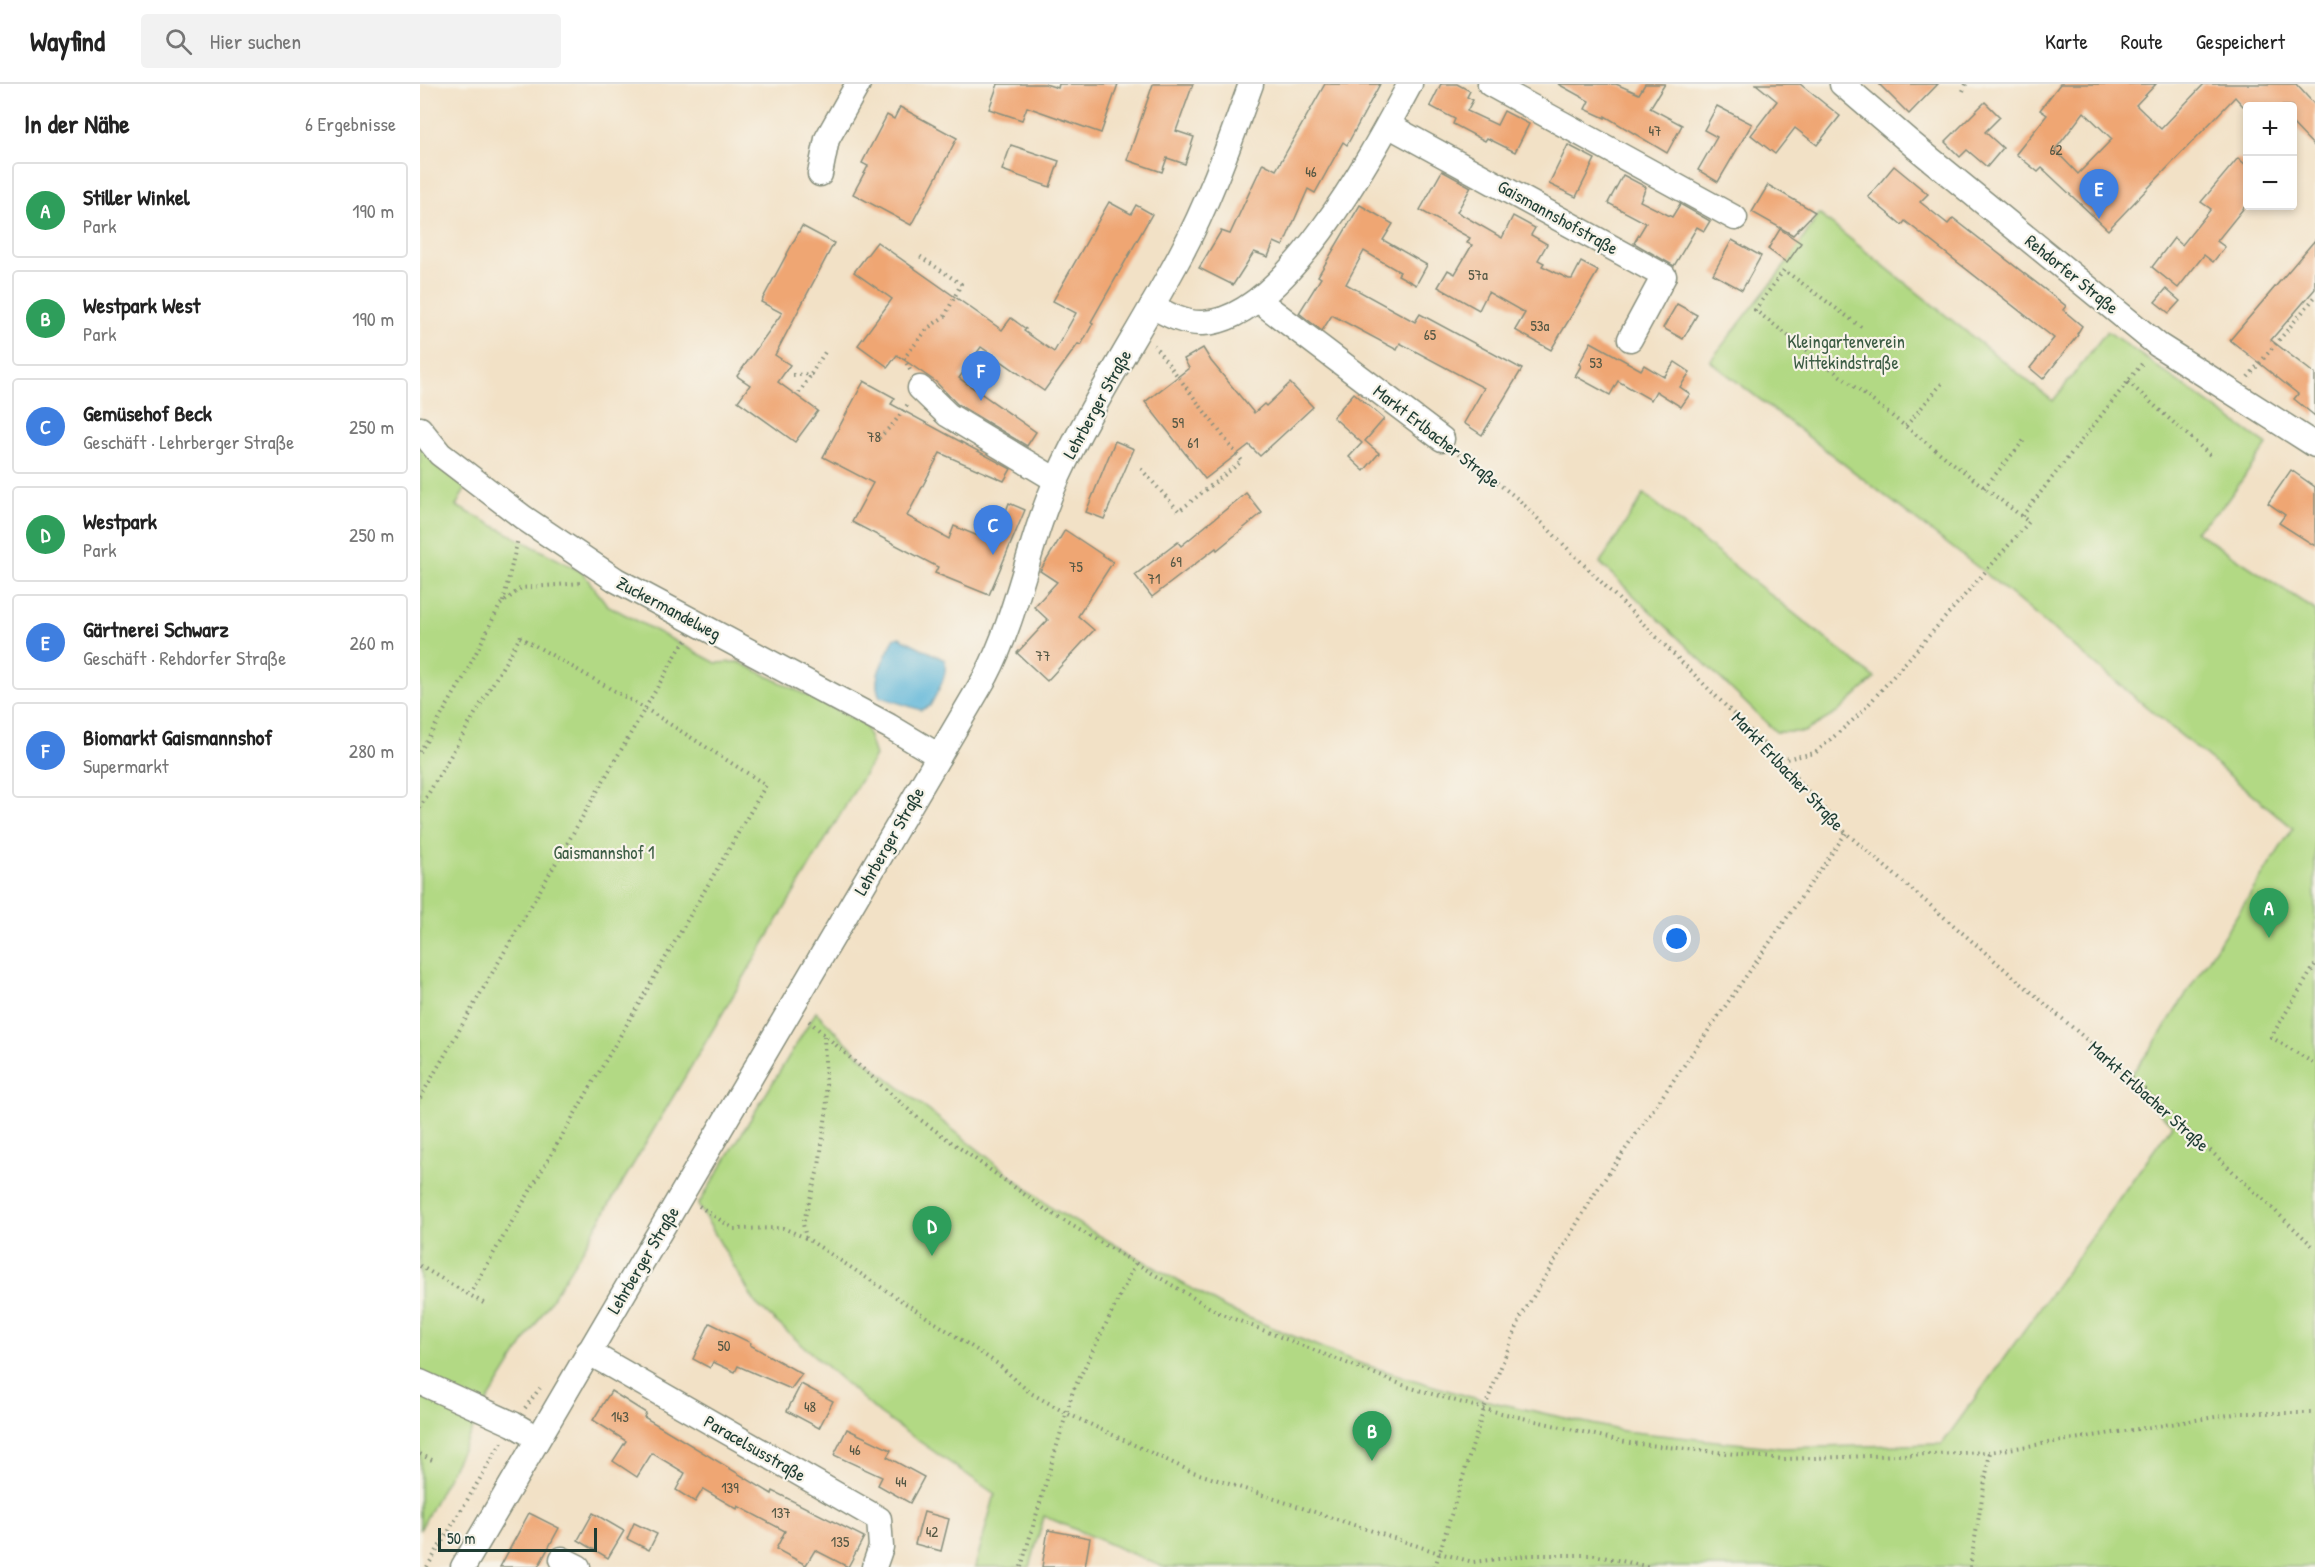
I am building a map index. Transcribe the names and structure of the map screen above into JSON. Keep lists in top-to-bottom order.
{
  "streets": {
    "street": [
      "Gaismannshofstraße",
      "Rehdorfer Straße",
      "Lehrberger Straße",
      "Markt Erlbacher Straße",
      "Zuckermandelweg",
      "Paracelsusstraße"
    ]
  },
  "crossings": [
    ["Lehrberger Straße", "Zuckermandelweg"],
    ["Lehrberger Straße", "Paracelsusstraße"]
  ],
  "parks": ["Kleingartenverein Wittekindstraße", "Gaismannshof 1"],
  "house_numbers": [
    "47",
    "62",
    "46",
    "57a",
    "53a",
    "65",
    "53",
    "59",
    "78",
    "61",
    "69",
    "75",
    "71",
    "77",
    "50",
    "48",
    "143",
    "46",
    "44",
    "139",
    "137",
    "42",
    "135"
  ],
  "scale_bar": "50 m",
  "page": {
    "header": "Wayfind",
    "search": "Hier suchen",
    "nav": ["Karte", "Route", "Gespeichert"],
    "heading": ["In der Nähe", "6 Ergebnisse"],
    "map_buttons": ["+", "−"],
    "list": [
      {
        "mark": "A",
        "name": "Stiller Winkel",
        "note": "Park",
        "value": "190 m"
      },
      {
        "mark": "B",
        "name": "Westpark West",
        "note": "Park",
        "value": "190 m"
      },
      {
        "mark": "C",
        "name": "Gemüsehof Beck",
        "note": "Geschäft · Lehrberger Straße",
        "value": "250 m"
      },
      {
        "mark": "D",
        "name": "Westpark",
        "note": "Park",
        "value": "250 m"
      },
      {
        "mark": "E",
        "name": "Gärtnerei Schwarz",
        "note": "Geschäft · Rehdorfer Straße",
        "value": "260 m"
      },
      {
        "mark": "F",
        "name": "Biomarkt Gaismannshof",
        "note": "Supermarkt",
        "value": "280 m"
      }
    ],
    "pins": [
      "E",
      "F",
      "C",
      "A",
      "D",
      "B"
    ],
    "scale": "50 m"
  }
}
